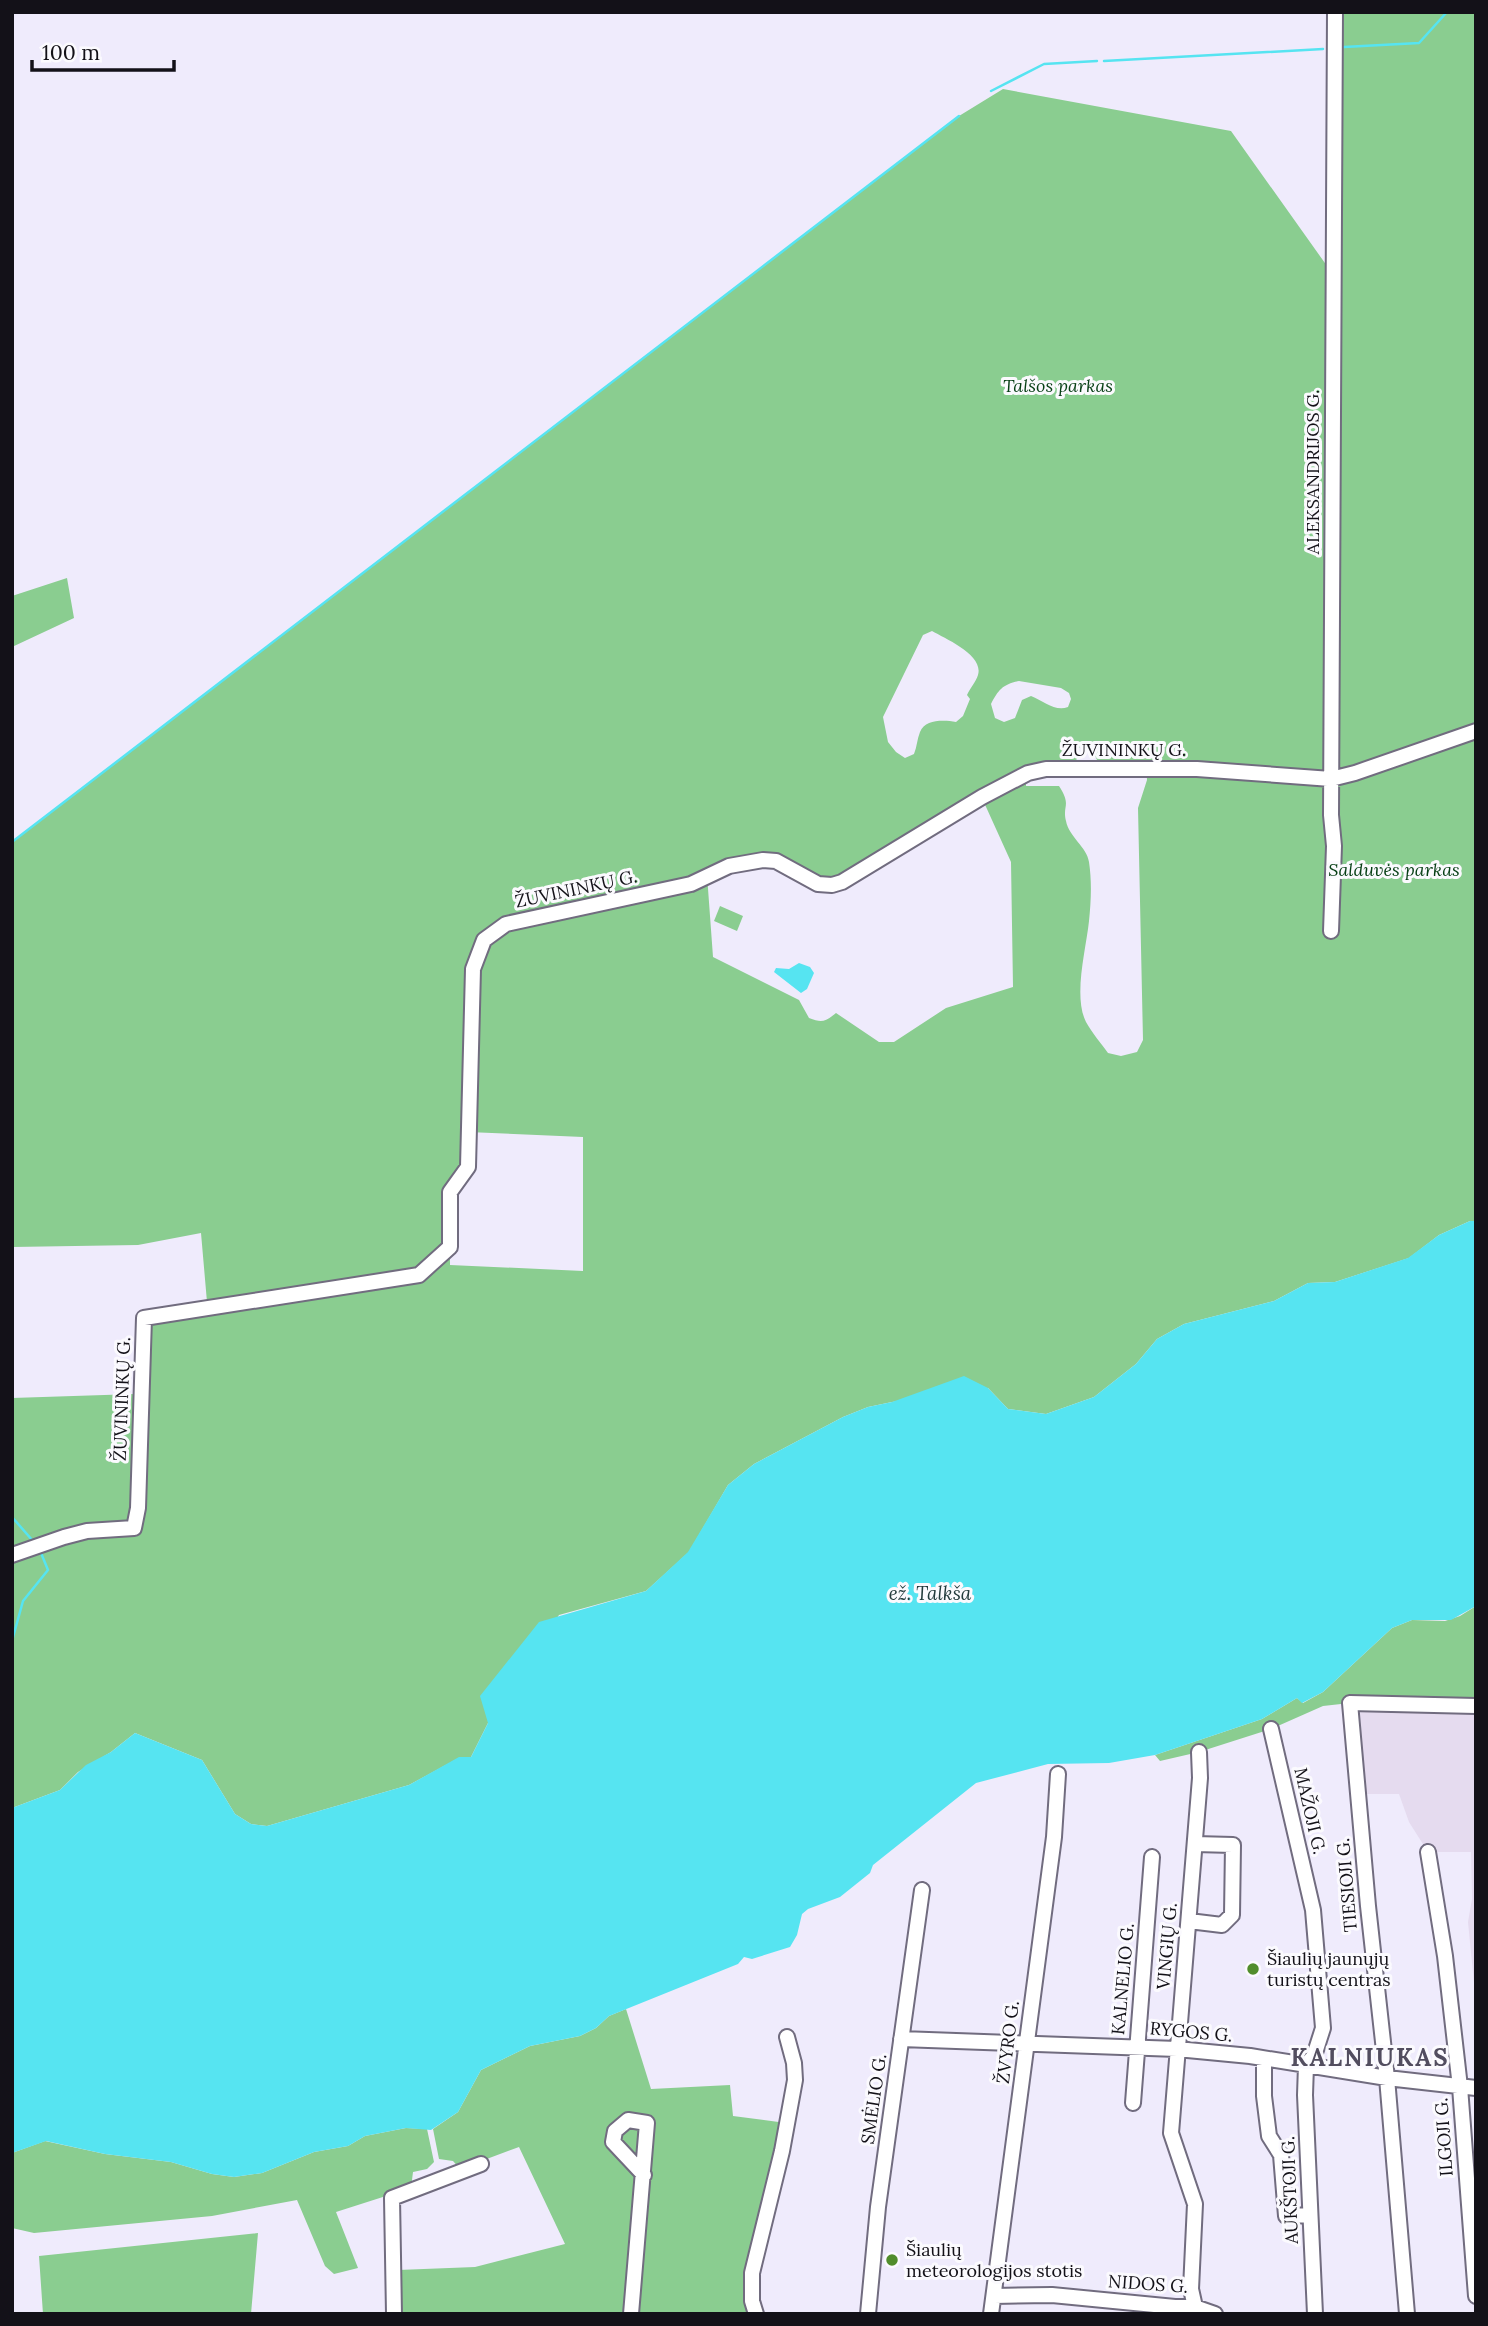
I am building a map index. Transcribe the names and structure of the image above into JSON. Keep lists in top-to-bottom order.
{
  "streets": {
    "street": [
      "ALEKSANDRIJOS G.",
      "ŽUVININKŲ G.",
      "MAŽOJI G.",
      "TIESIOJI G.",
      "VINGIŲ G.",
      "KALNELIO G.",
      "RYGOS G.",
      "ŽVYRO G.",
      "SMĖLIO G.",
      "ILGOJI G.",
      "AUKŠTOJI G.",
      "NIDOS G."
    ]
  },
  "crossings": [
    ["ALEKSANDRIJOS G.", "ŽUVININKŲ G."],
    ["MAŽOJI G.", "RYGOS G."],
    ["MAŽOJI G.", "AUKŠTOJI G."],
    ["TIESIOJI G.", "RYGOS G."],
    ["VINGIŲ G.", "RYGOS G."],
    ["VINGIŲ G.", "NIDOS G."],
    ["KALNELIO G.", "RYGOS G."],
    ["RYGOS G.", "ŽVYRO G."],
    ["RYGOS G.", "SMĖLIO G."],
    ["RYGOS G.", "ILGOJI G."],
    ["RYGOS G.", "AUKŠTOJI G."],
    ["ŽVYRO G.", "NIDOS G."]
  ],
  "districts": ["KALNIUKAS"],
  "water": ["ež. Talkša"],
  "parks": ["Talšos parkas", "Salduvės parkas"],
  "places": ["Šiaulių jaunųjų turistų centras", "Šiaulių meteorologijos stotis"],
  "scale_bar": "100 m"
}
